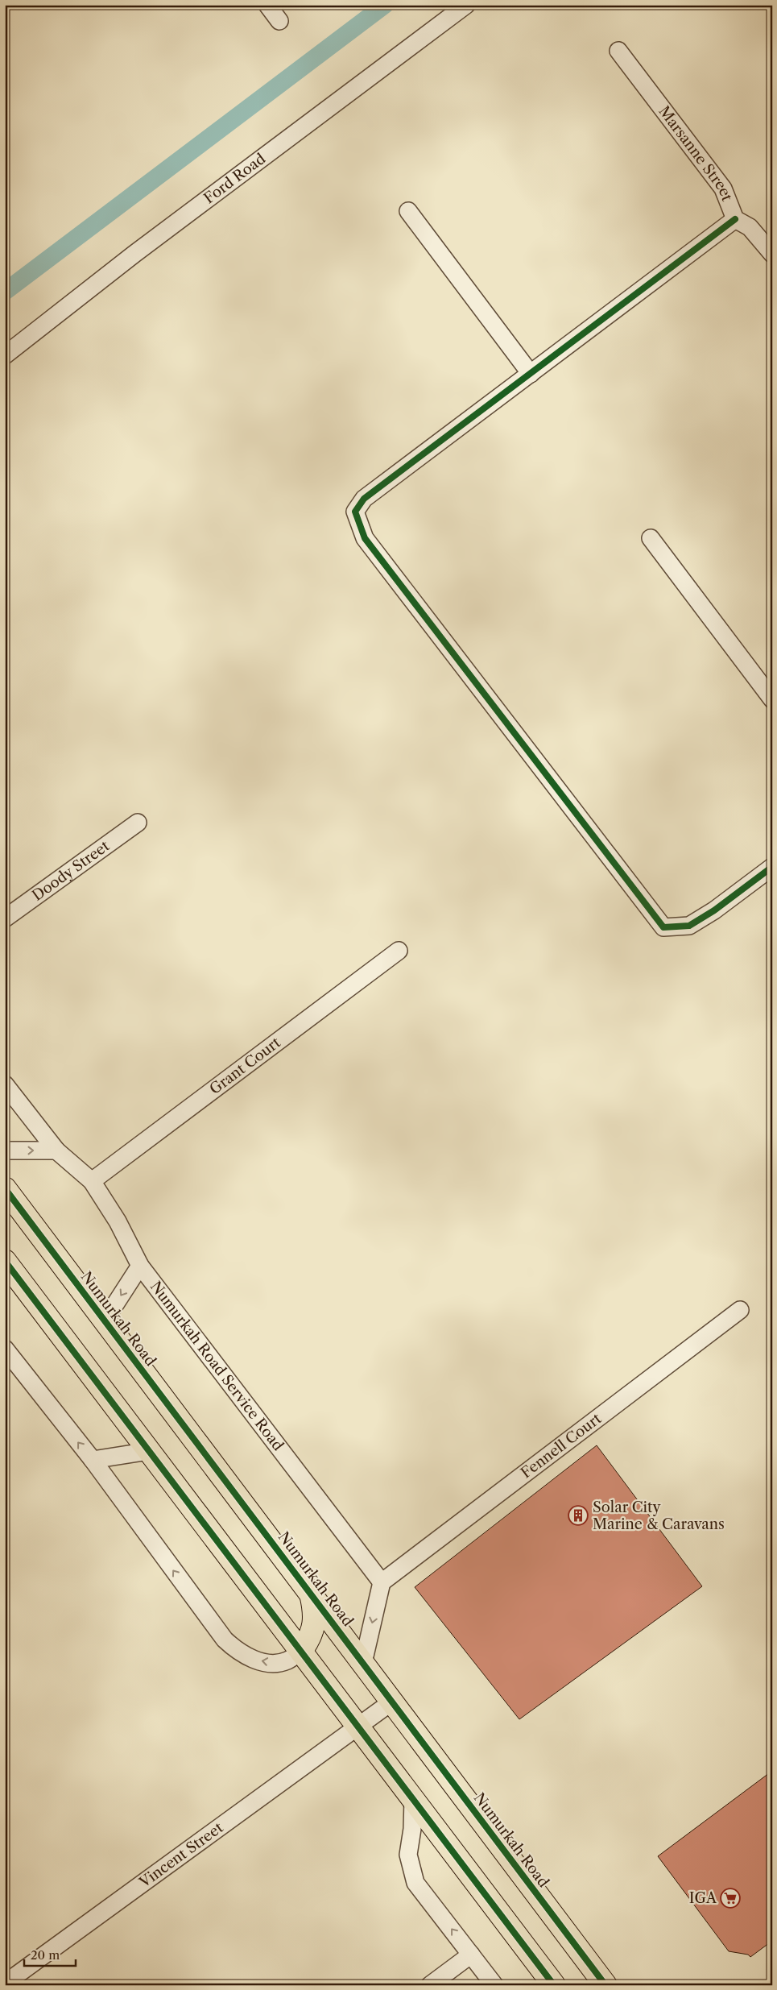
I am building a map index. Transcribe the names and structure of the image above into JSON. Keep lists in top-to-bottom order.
{
  "streets": {
    "highway": ["Numurkah Road"],
    "street": [
      "Marsanne Street",
      "Ford Road",
      "Doody Street",
      "Grant Court",
      "Numurkah Road Service Road",
      "Fennell Court",
      "Vincent Street"
    ]
  },
  "crossings": [
    ["Grant Court", "Numurkah Road Service Road"],
    ["Numurkah Road", "Vincent Street"],
    ["Numurkah Road Service Road", "Fennell Court"]
  ],
  "places": {
    "building": ["Solar City Marine & Caravans"],
    "supermarket": ["IGA"]
  },
  "scale_bar": "20 m"
}
